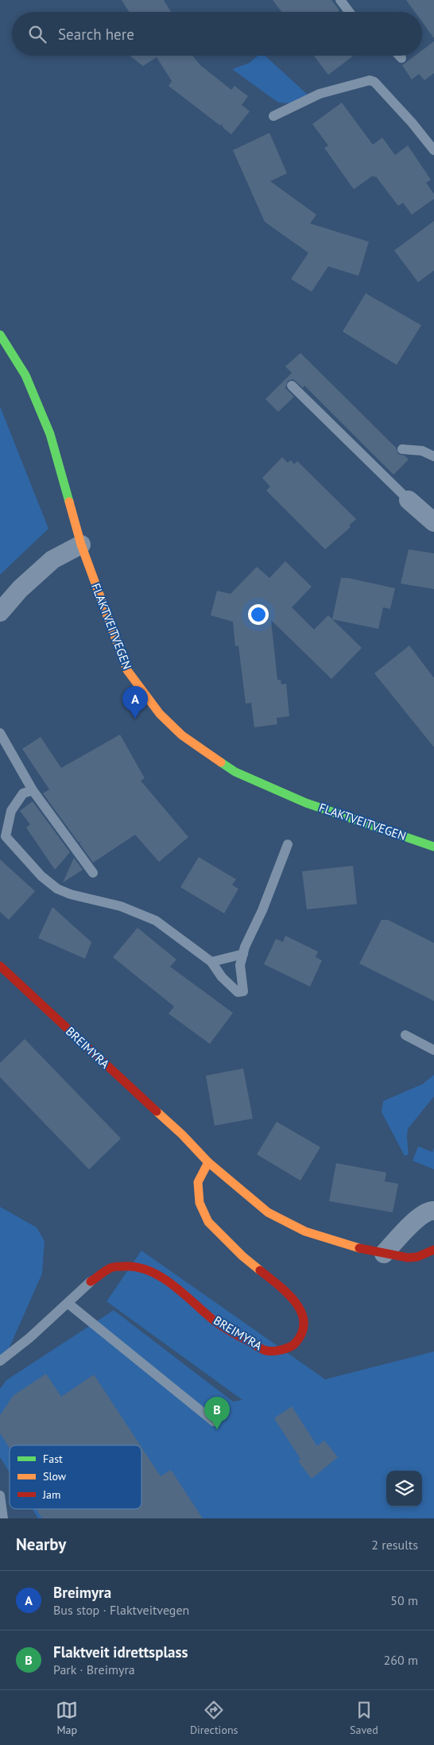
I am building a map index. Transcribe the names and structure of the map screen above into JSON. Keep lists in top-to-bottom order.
{
  "streets": {
    "street": ["FLAKTVEITVEGEN", "BREIMYRA"]
  },
  "legend": ["Fast", "Slow", "Jam"],
  "page": {
    "search": "Search here",
    "pins": ["A", "B"],
    "heading": ["Nearby", "2 results"],
    "list": [
      {
        "mark": "A",
        "name": "Breimyra",
        "note": "Bus stop · Flaktveitvegen",
        "value": "50 m"
      },
      {
        "mark": "B",
        "name": "Flaktveit idrettsplass",
        "note": "Park · Breimyra",
        "value": "260 m"
      }
    ],
    "nav": ["Map", "Directions", "Saved"]
  }
}
